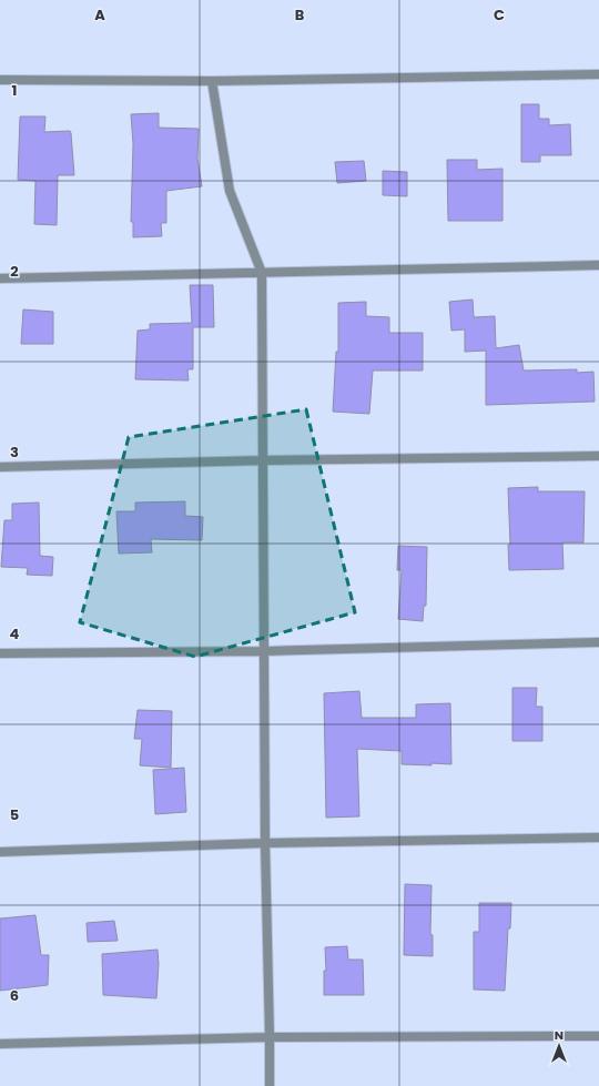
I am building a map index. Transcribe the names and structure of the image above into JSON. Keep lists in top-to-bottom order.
{
  "north": "top",
  "grid": {
    "columns": ["A", "B", "C"],
    "rows": [
      "1",
      "2",
      "3",
      "4",
      "5",
      "6"
    ]
  }
}
